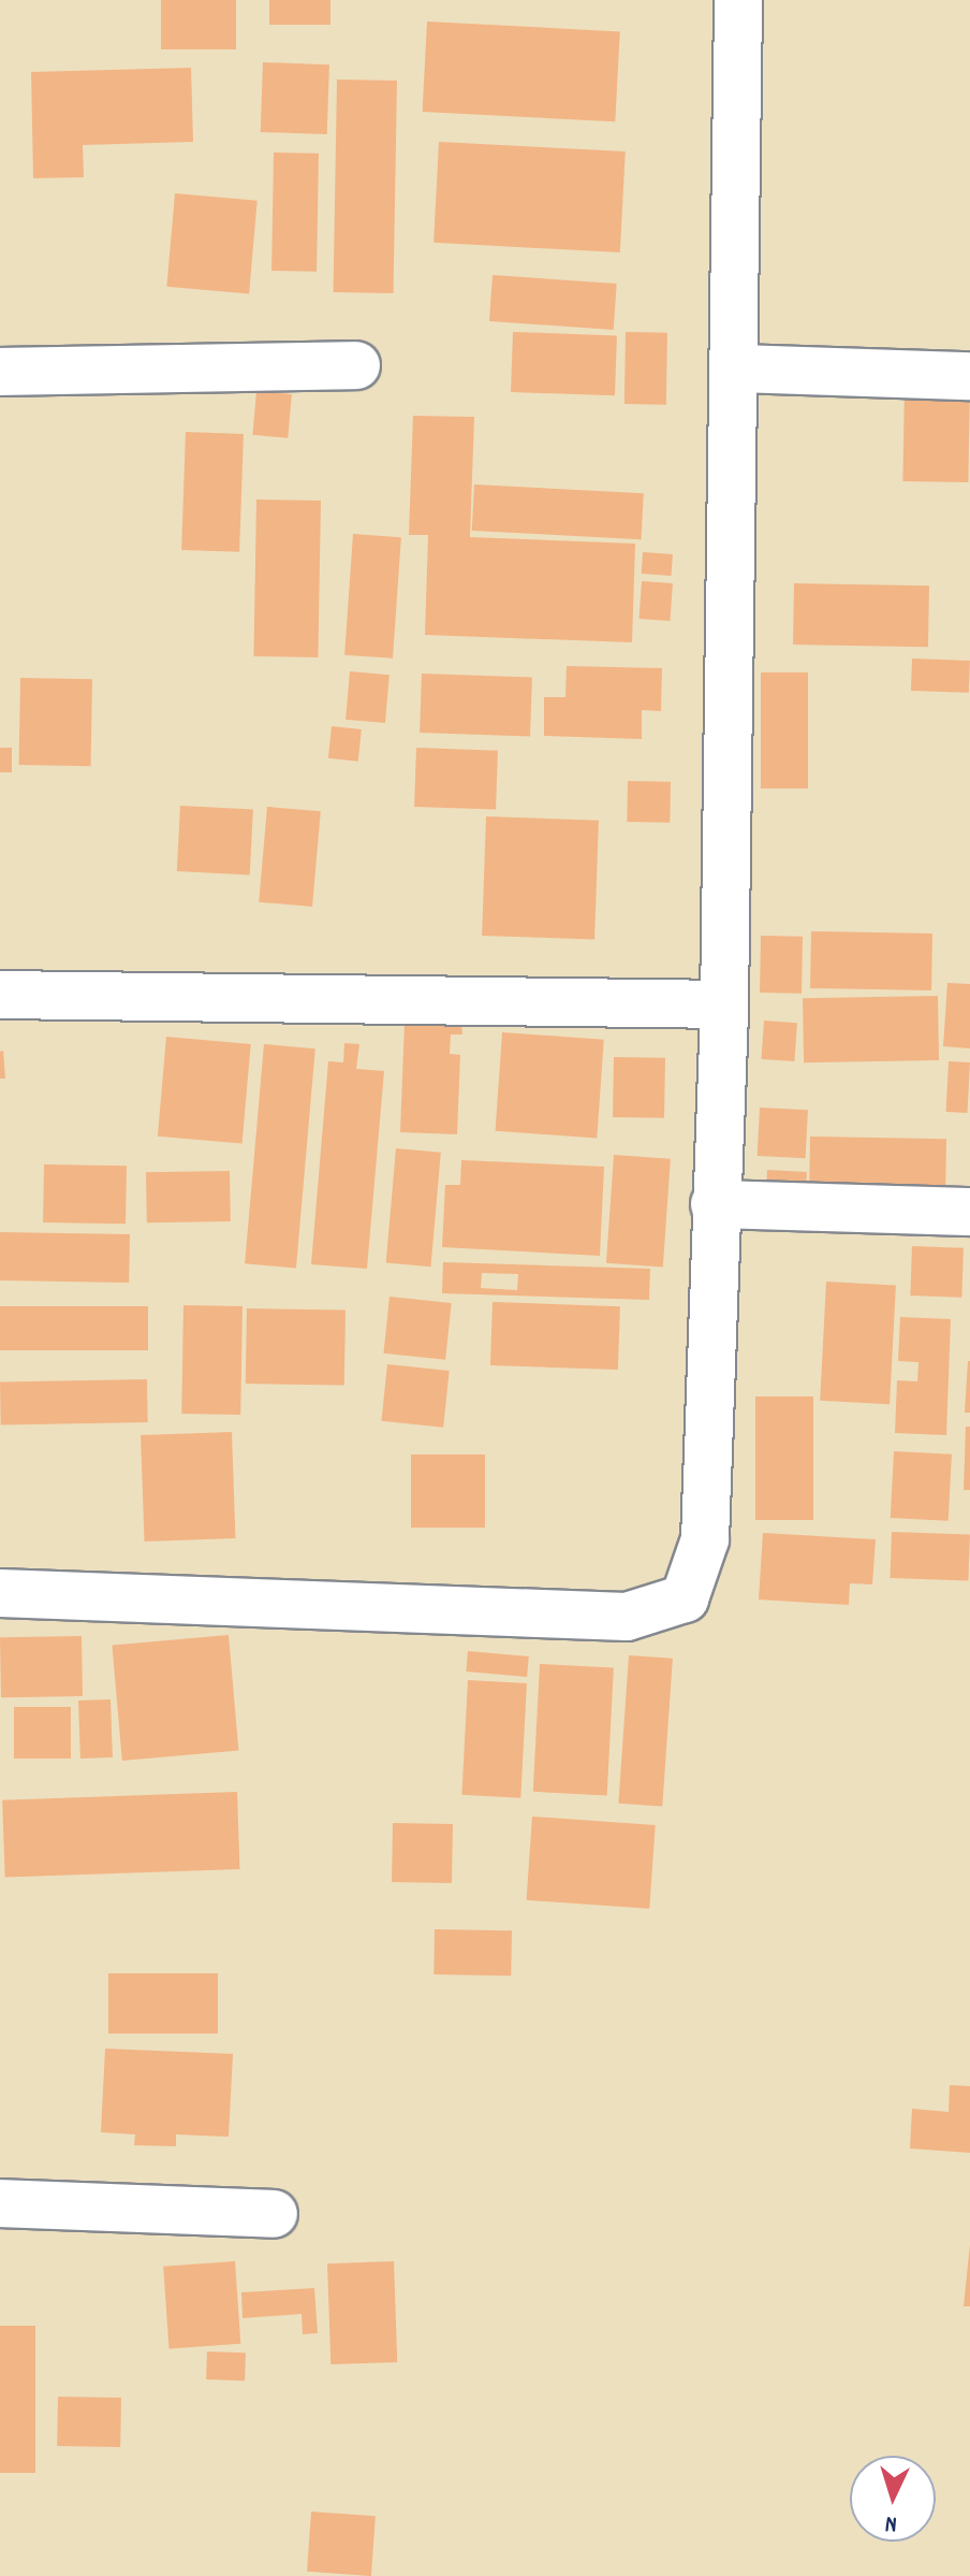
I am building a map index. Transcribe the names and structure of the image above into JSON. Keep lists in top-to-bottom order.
{
  "north": "bottom"
}
